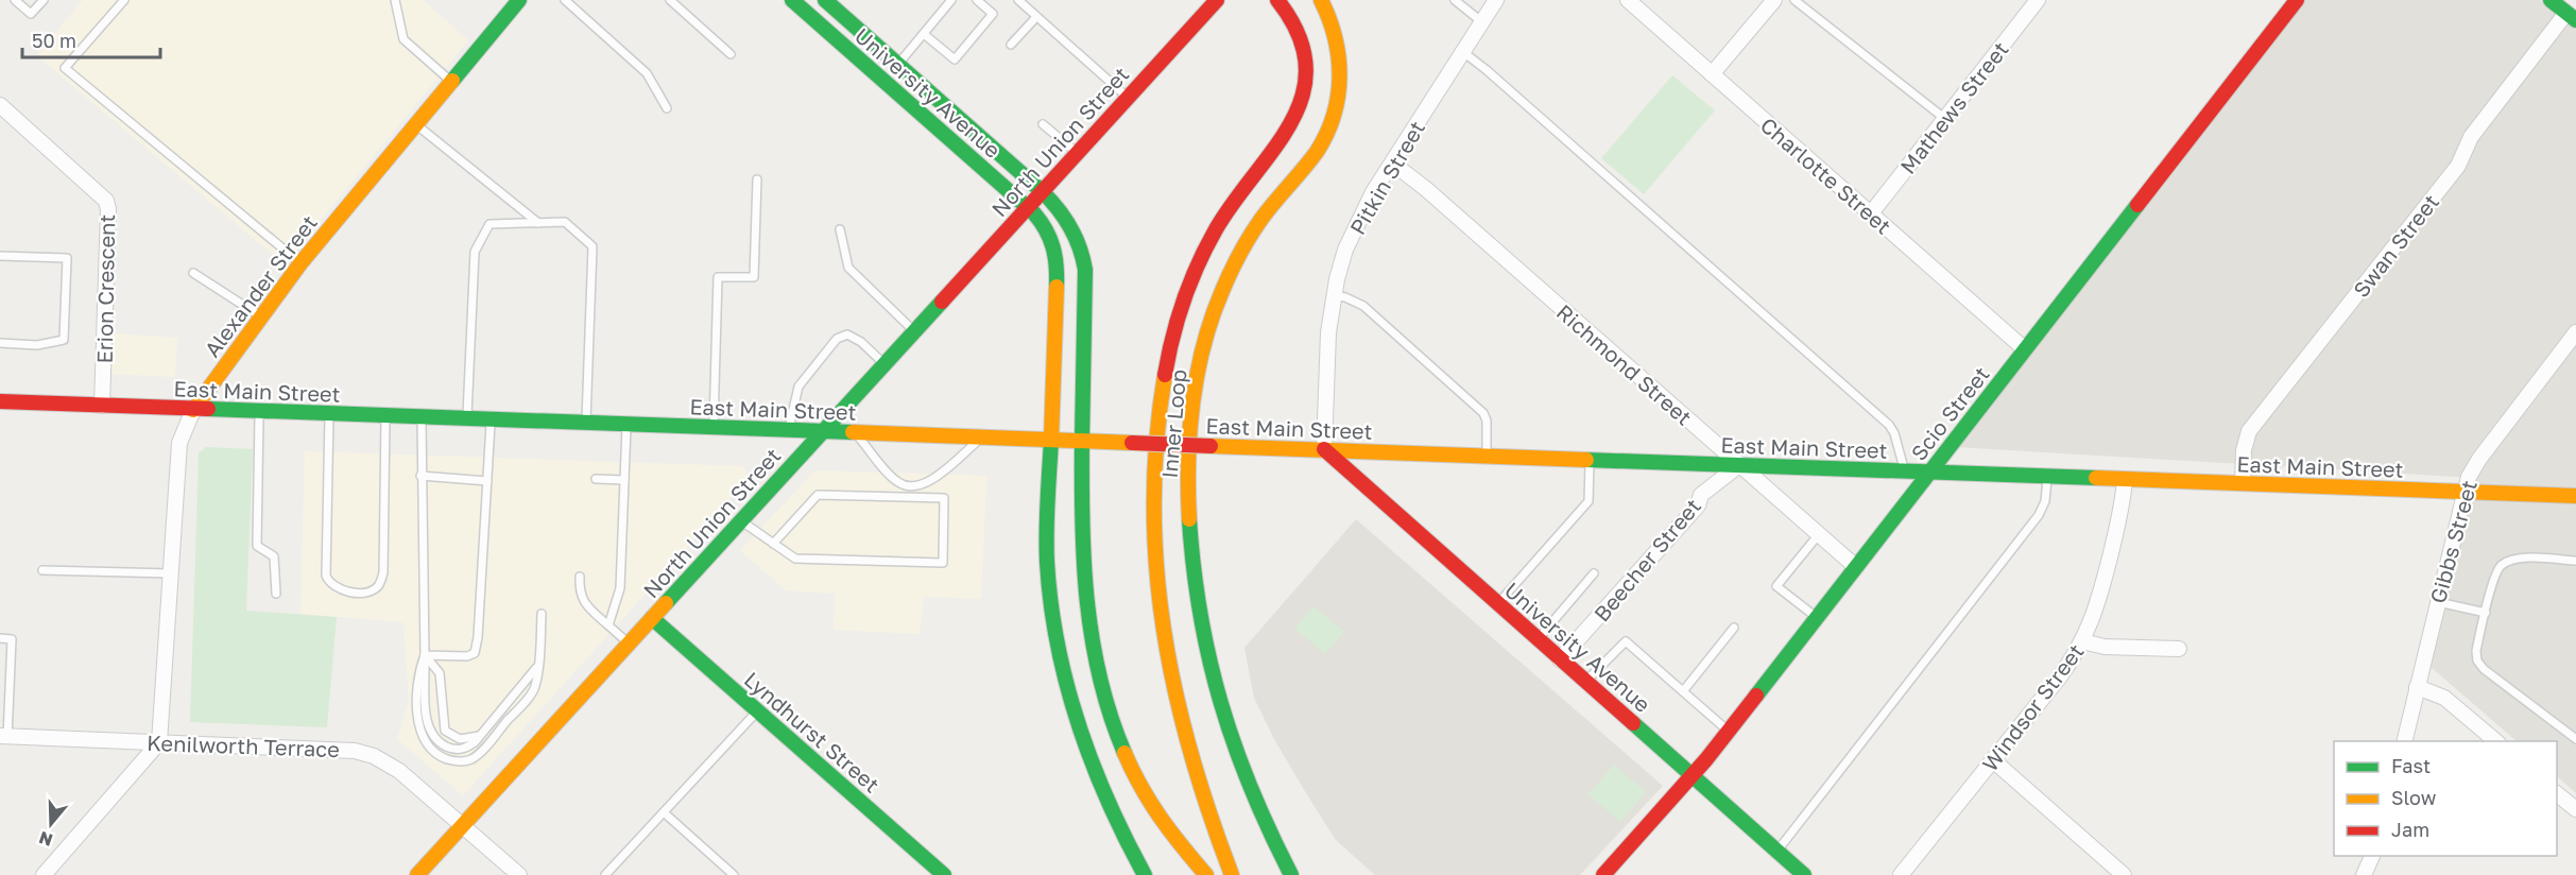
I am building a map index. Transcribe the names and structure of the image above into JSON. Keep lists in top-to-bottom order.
{
  "streets": {
    "main road": [
      "University Avenue",
      "North Union Street",
      "Alexander Street",
      "East Main Street",
      "Scio Street",
      "Inner Loop",
      "Lyndhurst Street"
    ],
    "street": [
      "Mathews Street",
      "Charlotte Street",
      "Pitkin Street",
      "Swan Street",
      "Erion Crescent",
      "Richmond Street",
      "Gibbs Street",
      "Beecher Street",
      "Windsor Street",
      "Kenilworth Terrace"
    ]
  },
  "crossings": [
    ["University Avenue", "North Union Street"],
    ["University Avenue", "Pitkin Street"],
    ["University Avenue", "East Main Street"],
    ["University Avenue", "Scio Street"],
    ["University Avenue", "Beecher Street"],
    ["Mathews Street", "Charlotte Street"],
    ["North Union Street", "East Main Street"],
    ["North Union Street", "Lyndhurst Street"],
    ["North Union Street", "Kenilworth Terrace"],
    ["Charlotte Street", "Scio Street"],
    ["Pitkin Street", "Richmond Street"],
    ["Pitkin Street", "East Main Street"],
    ["Swan Street", "East Main Street"],
    ["Alexander Street", "East Main Street"],
    ["Alexander Street", "Kenilworth Terrace"],
    ["Erion Crescent", "East Main Street"],
    ["Richmond Street", "East Main Street"],
    ["Richmond Street", "Scio Street"],
    ["Richmond Street", "Beecher Street"],
    ["East Main Street", "Scio Street"],
    ["East Main Street", "Gibbs Street"],
    ["East Main Street", "Beecher Street"],
    ["East Main Street", "Windsor Street"]
  ],
  "legend": ["Fast", "Slow", "Jam"],
  "scale_bar": "50 m",
  "north": "bottom"
}
